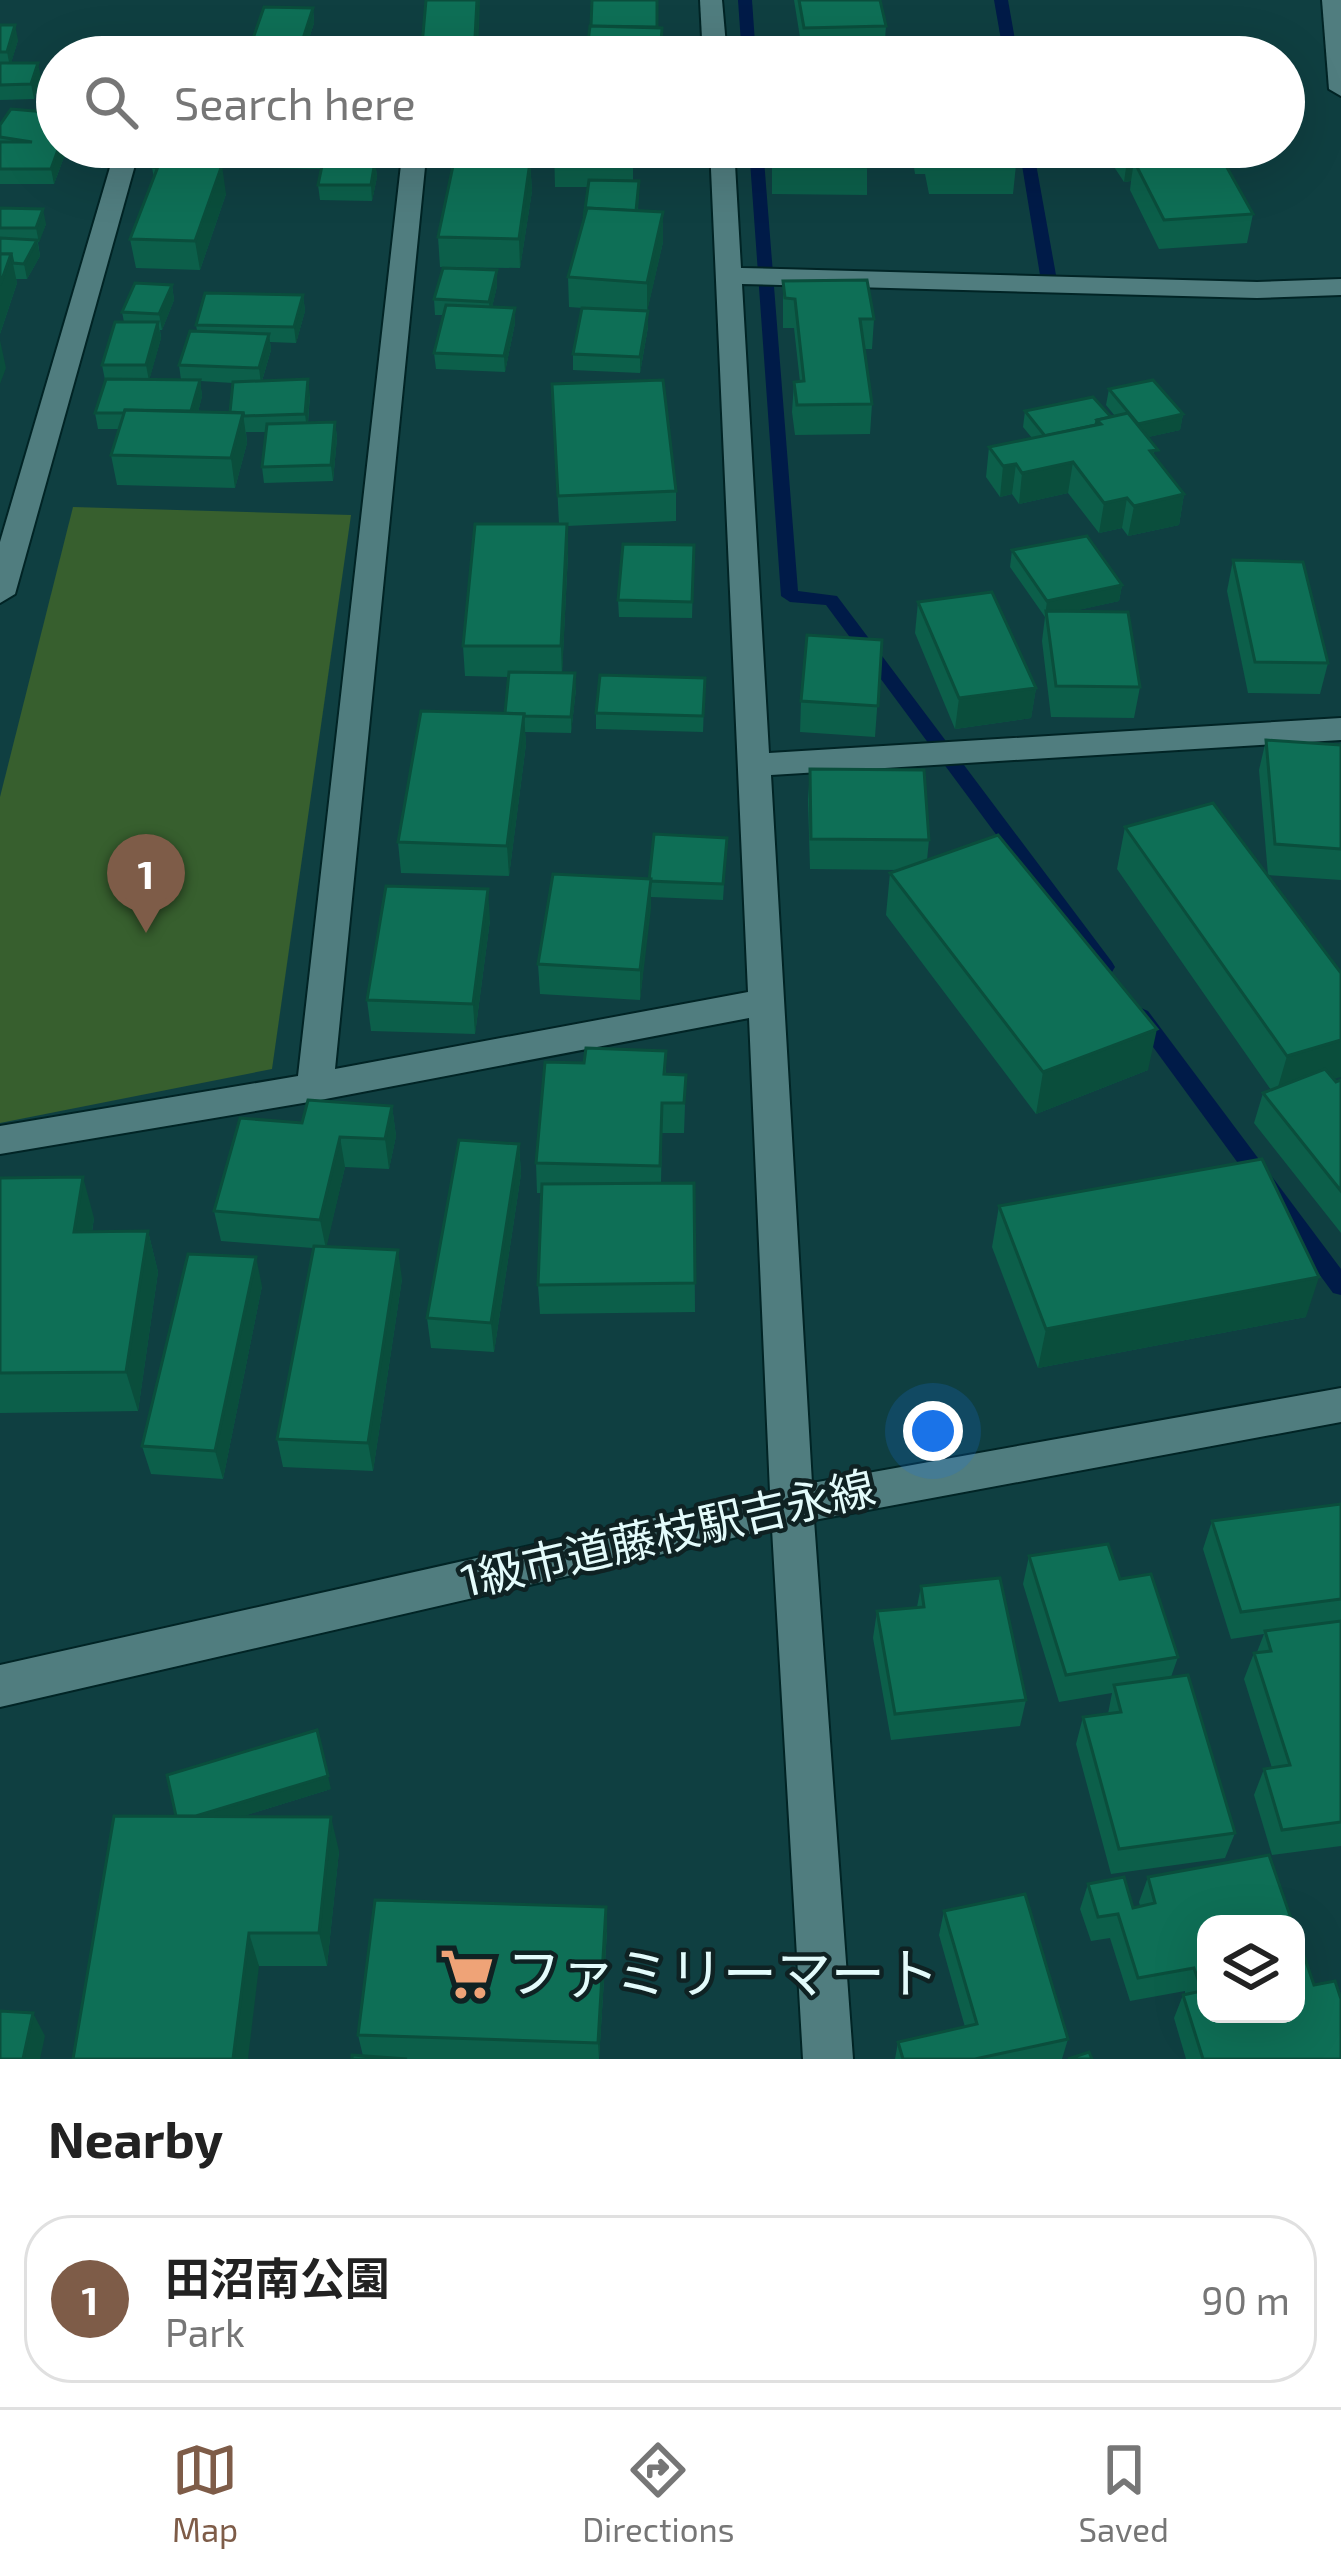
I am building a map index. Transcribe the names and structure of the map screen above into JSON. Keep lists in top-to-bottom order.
{
  "streets": {
    "street": ["1級市道藤枝駅吉永線"]
  },
  "places": {
    "supermarket": ["ファミリーマート"]
  },
  "page": {
    "search": "Search here",
    "pins": "1",
    "heading": "Nearby",
    "list": [
      {
        "mark": "1",
        "name": "田沼南公園",
        "note": "Park",
        "value": "90 m"
      }
    ],
    "nav": ["Map", "Directions", "Saved"]
  }
}
